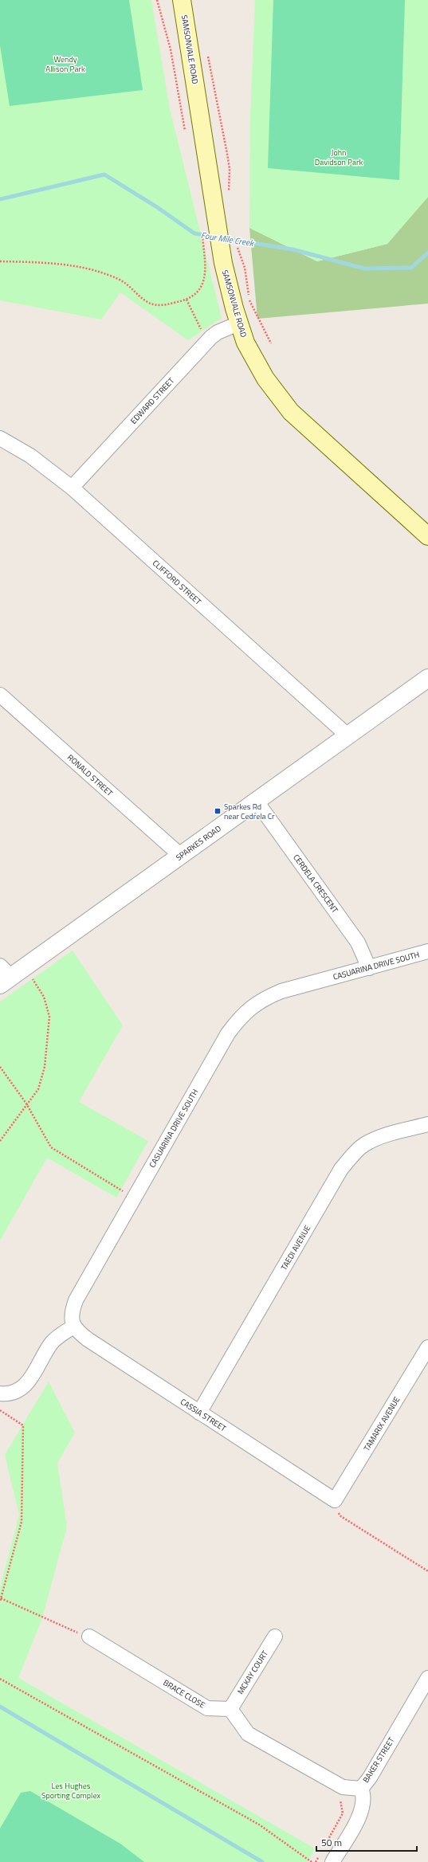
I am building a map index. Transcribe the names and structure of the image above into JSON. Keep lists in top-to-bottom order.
{
  "streets": {
    "main road": ["SAMSONVALE ROAD"],
    "street": [
      "EDWARD STREET",
      "CLIFFORD STREET",
      "RONALD STREET",
      "SPARKES ROAD",
      "CERDELA CRESCENT",
      "CASUARINA DRIVE SOUTH",
      "TAEDI AVENUE",
      "CASSIA STREET",
      "TAMARIX AVENUE",
      "MCKAY COURT",
      "BRACE CLOSE",
      "BAKER STREET"
    ]
  },
  "crossings": [
    ["SAMSONVALE ROAD", "EDWARD STREET"],
    ["EDWARD STREET", "CLIFFORD STREET"],
    ["CLIFFORD STREET", "SPARKES ROAD"],
    ["RONALD STREET", "SPARKES ROAD"],
    ["SPARKES ROAD", "CERDELA CRESCENT"],
    ["CERDELA CRESCENT", "CASUARINA DRIVE SOUTH"],
    ["CASUARINA DRIVE SOUTH", "CASSIA STREET"],
    ["TAEDI AVENUE", "CASSIA STREET"],
    ["CASSIA STREET", "TAMARIX AVENUE"],
    ["MCKAY COURT", "BRACE CLOSE"]
  ],
  "water": ["Four Mile Creek"],
  "parks": ["Wendy Allison Park", "John Davidson Park", "Les Hughes Sporting Complex"],
  "places": {
    "transit": ["Sparkes Rd near Cedrela Cr"]
  },
  "scale_bar": "50 m"
}
